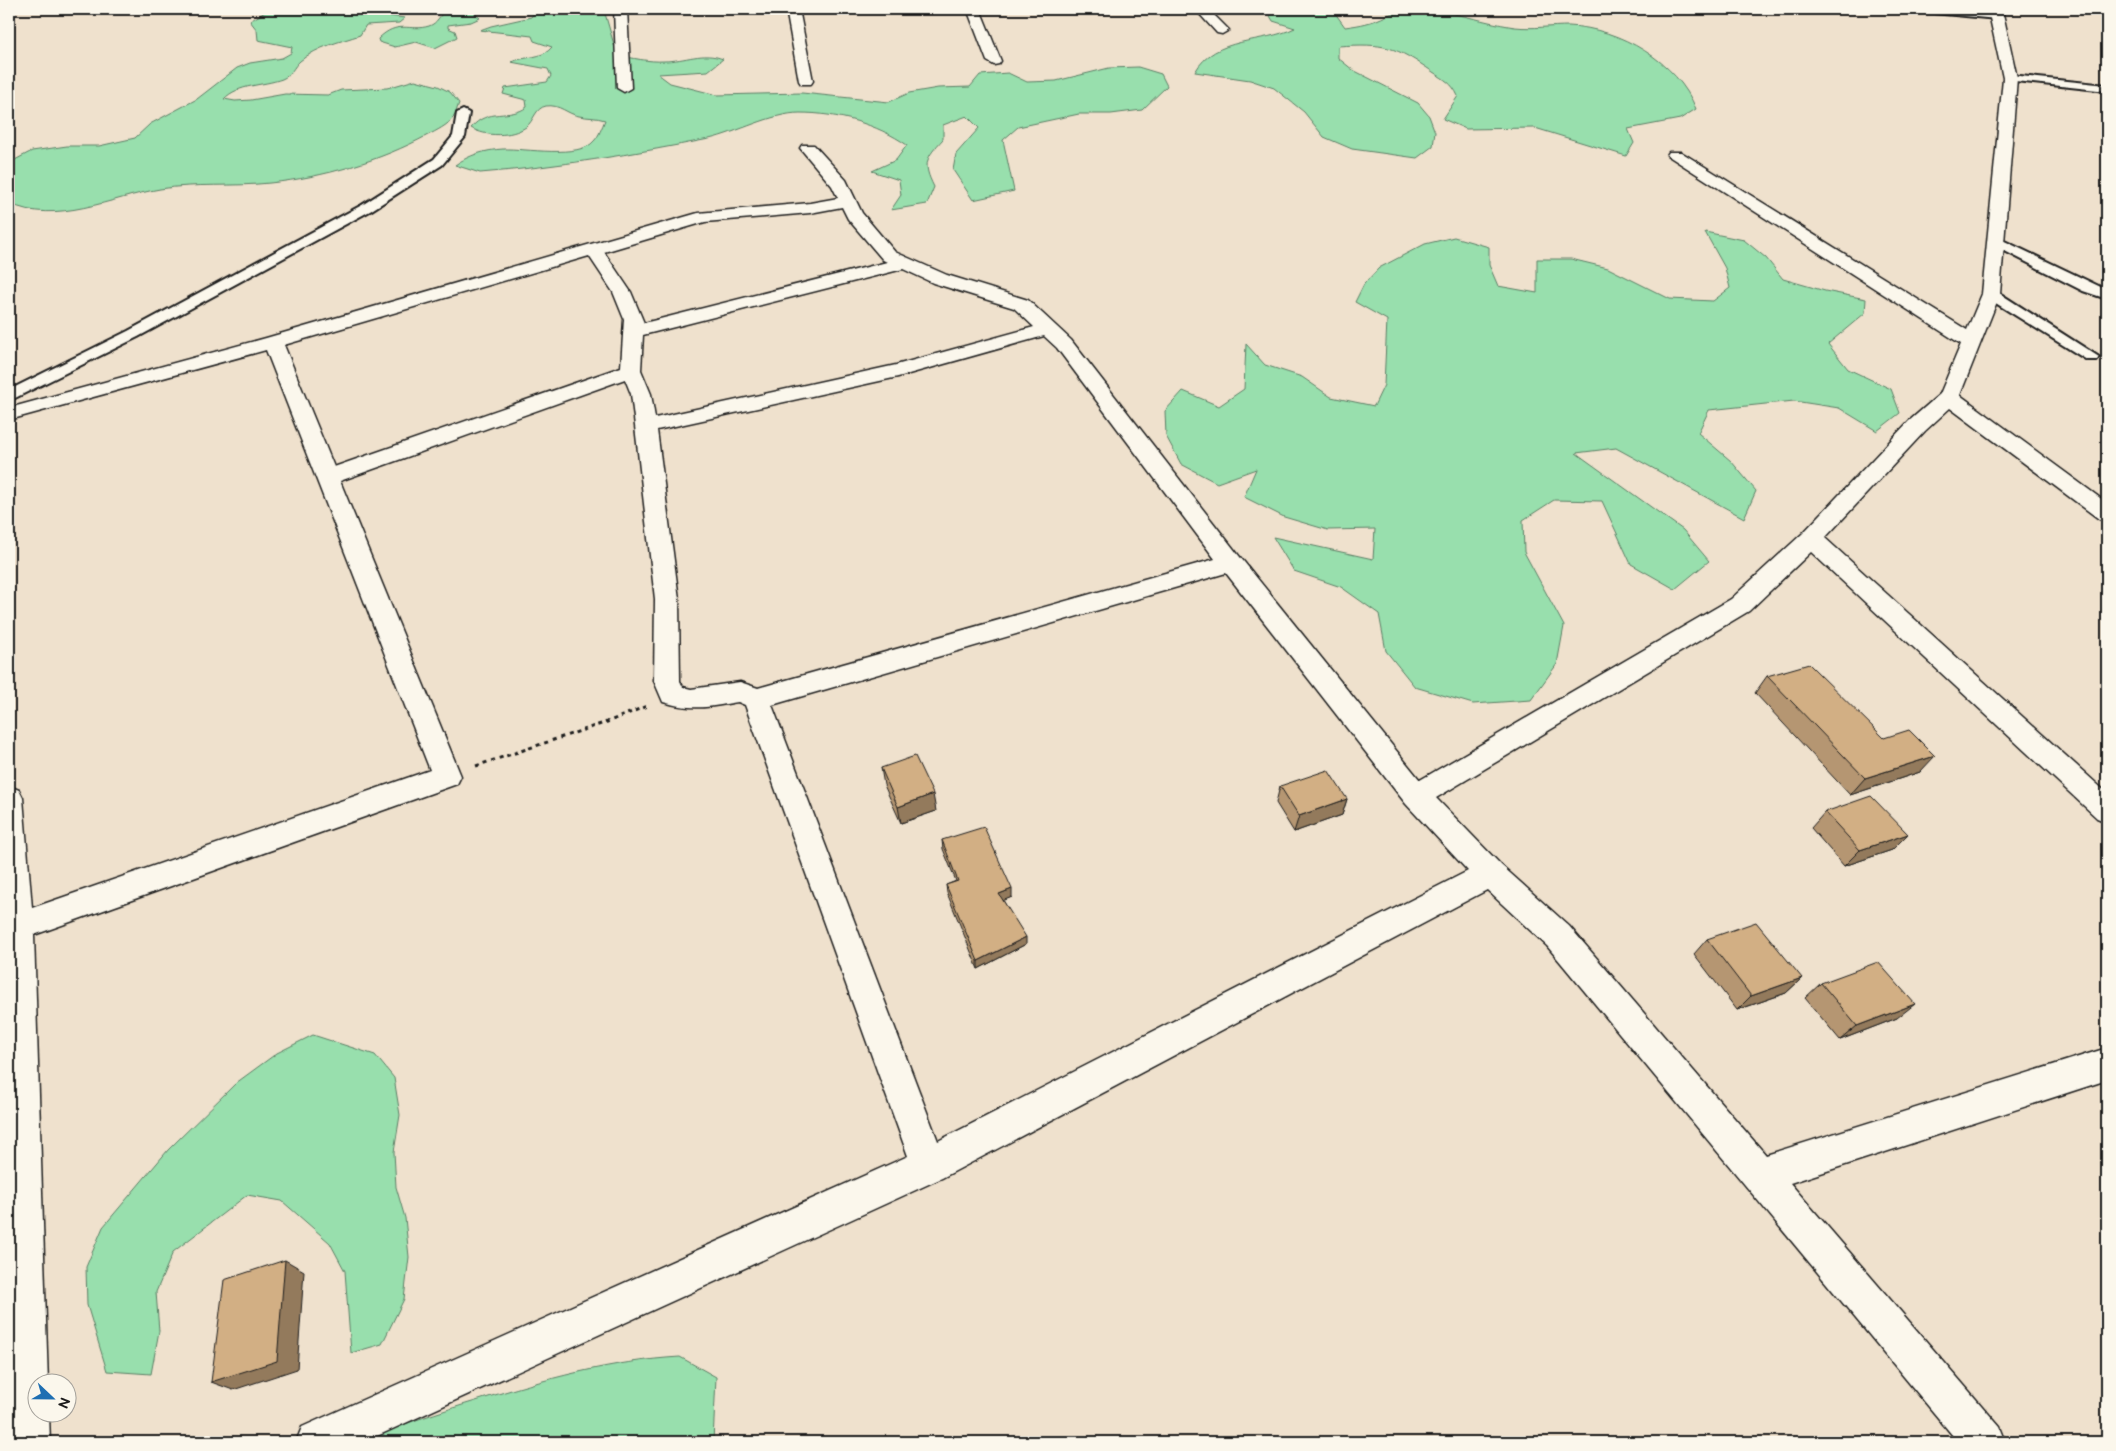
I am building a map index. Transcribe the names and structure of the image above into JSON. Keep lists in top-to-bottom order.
{
  "north": "right"
}
